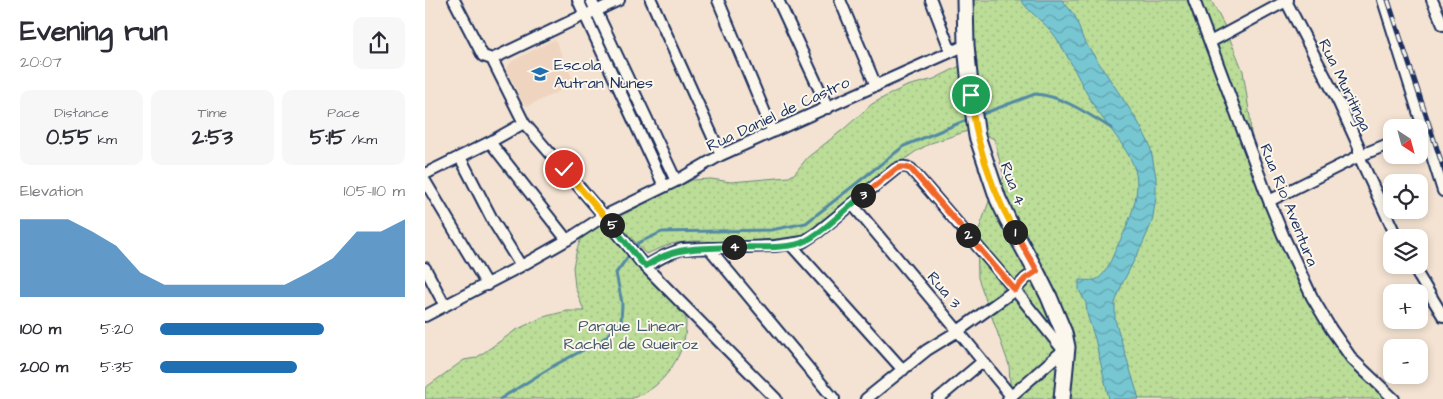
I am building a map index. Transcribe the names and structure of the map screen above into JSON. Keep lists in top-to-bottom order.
{
  "streets": {
    "main road": ["Rua 4"],
    "street": [
      "Rua Muritinga",
      "Rua Daniel de Castro",
      "Rua Rio Aventura",
      "Rua 3"
    ]
  },
  "crossings": [
    ["Rua Daniel de Castro", "Rua 4"]
  ],
  "parks": ["Parque Linear Rachel de Queiroz"],
  "places": {
    "school or university": ["Escola Autran Nunes"]
  },
  "north": "bottom right",
  "page": {
    "heading": ["Evening run", "20:07"],
    "stats": [
      ["Distance", "0.55 km"],
      ["Time", "2:53"],
      ["Pace", "5:15 /km"]
    ],
    "map_buttons": ["+", "−"],
    "chart": ["Elevation", "105–110 m"],
    "pins": [
      "3",
      "5",
      "1",
      "2",
      "4"
    ],
    "list": [
      {
        "name": "100 m",
        "note": "5:20"
      },
      {
        "name": "200 m",
        "note": "5:35"
      }
    ]
  }
}
